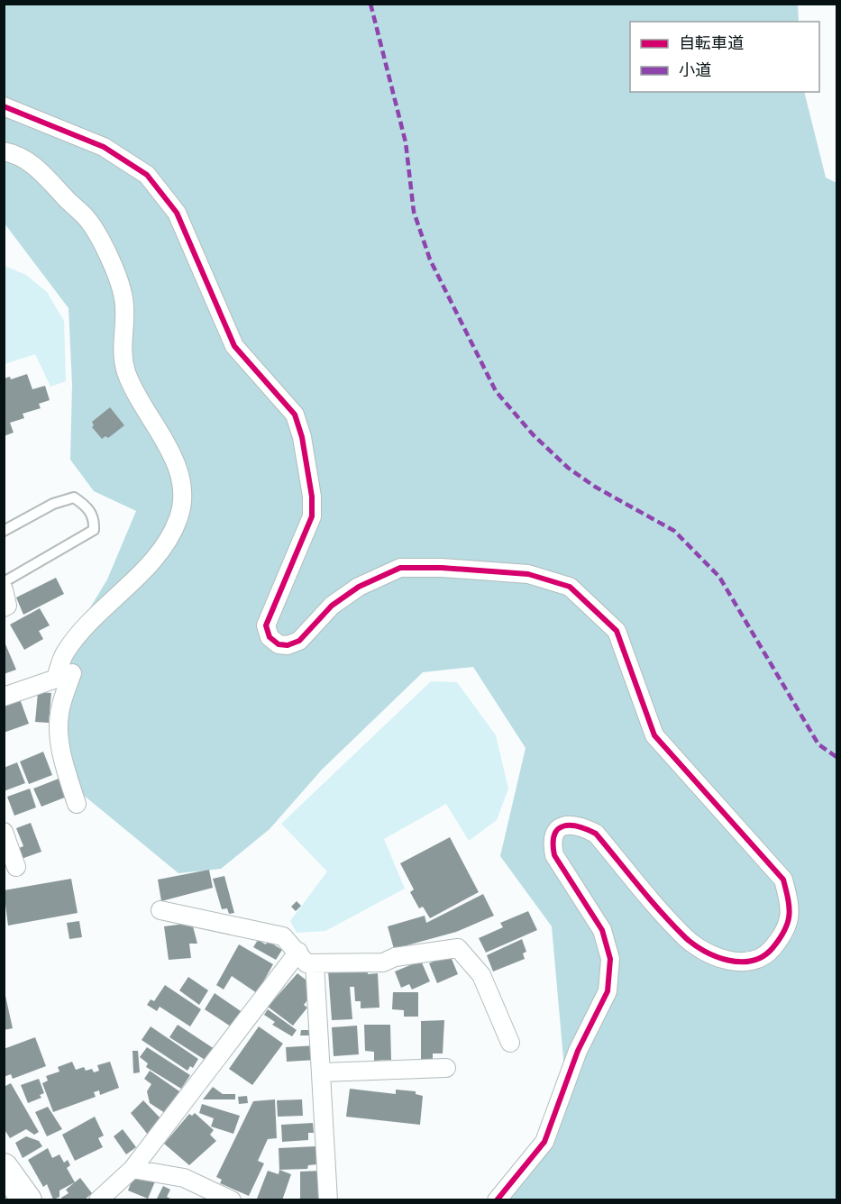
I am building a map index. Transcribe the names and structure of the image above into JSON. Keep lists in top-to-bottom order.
{
  "legend": ["自転車道", "小道"]
}
